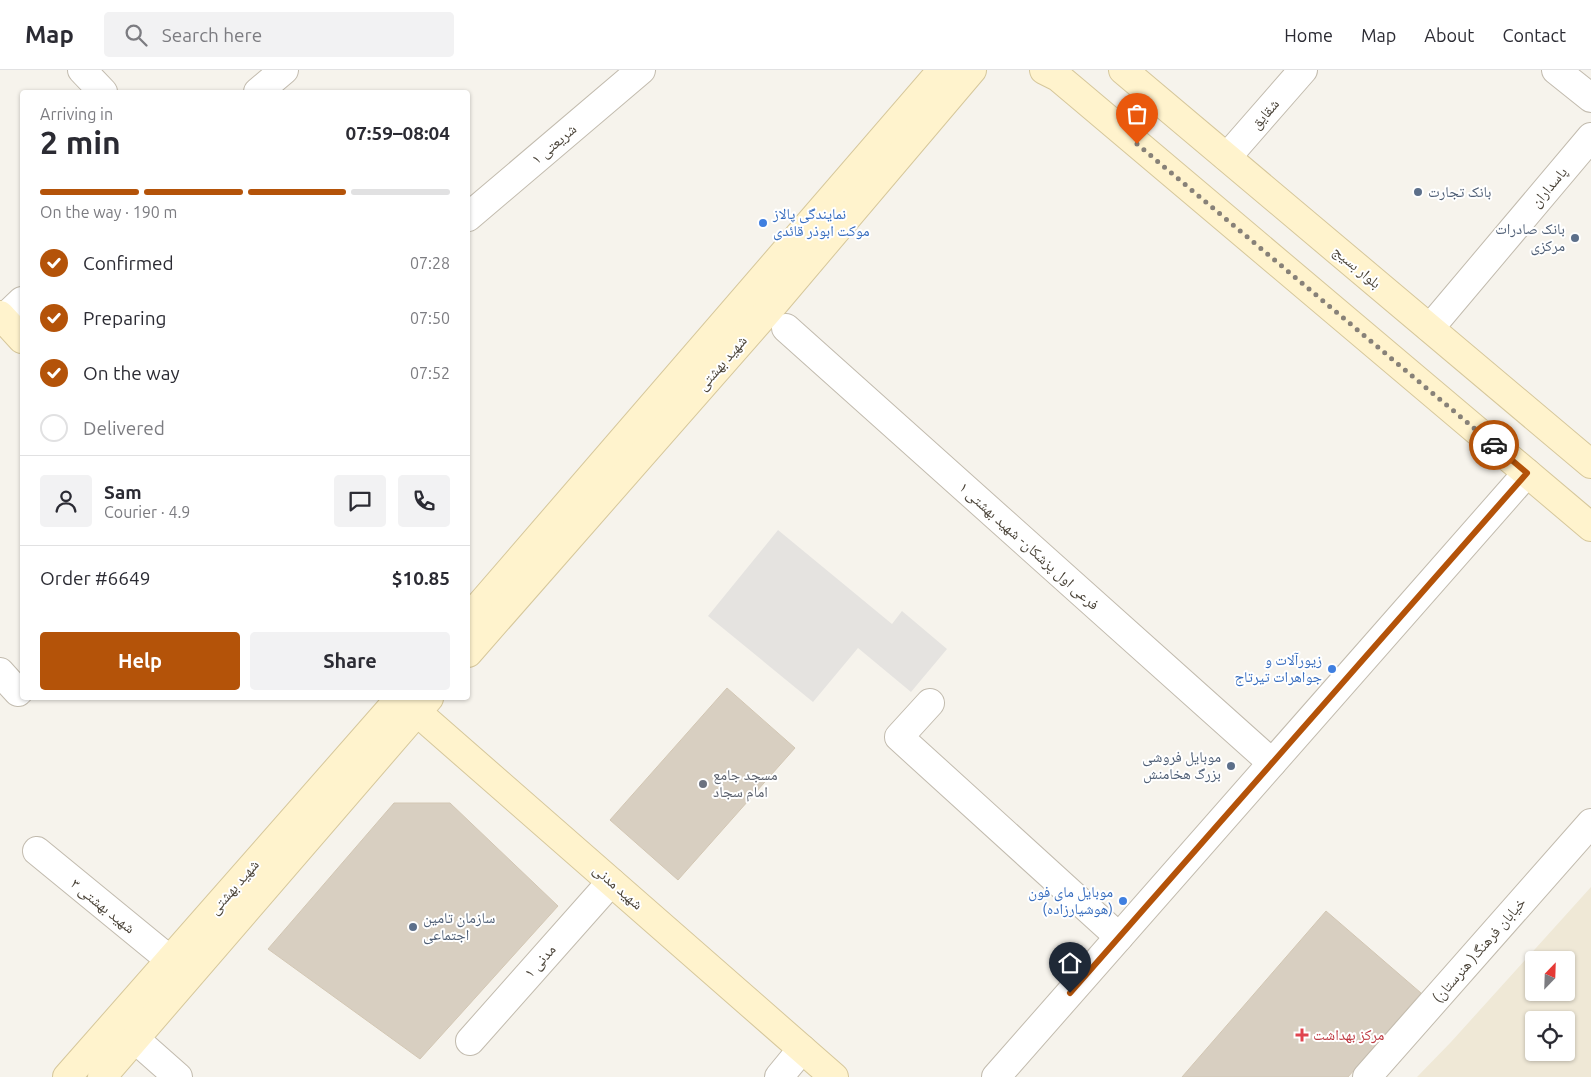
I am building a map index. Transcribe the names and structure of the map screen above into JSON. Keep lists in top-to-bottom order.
{
  "streets": {
    "main road": ["بلوار بسیج", "شهید بهشتی", "شهید مدنی"],
    "street": [
      "شقایق",
      "شریعتی ۱",
      "پاسداران",
      "فرعی اول پزشکان- شهید بهشتی ۱",
      "شهید بهشتی ۳",
      "خیابان فرهنگ( هنرستان)",
      "مدنی ۱"
    ]
  },
  "crossings": [
    ["شقایق", "بلوار بسیج"],
    ["پاسداران", "بلوار بسیج"],
    ["شهید بهشتی", "شهید مدنی"],
    ["شهید بهشتی", "شهید بهشتی ۳"],
    ["شهید مدنی", "مدنی ۱"]
  ],
  "places": {
    "other": [
      "بانک تجارت",
      "نمایندگی پالاز موکت ابوذر قائدی",
      "بانک صادرات مرکزی",
      "زیورآلات و جواهرات تیرتاج",
      "موبایل فروشی بزرگ هخامنش",
      "مسجد جامع امام سجاد",
      "موبایل مای فون (هوشیارزاده)",
      "سازمان تامین اجتماعی"
    ],
    "health": ["مرکز بهداشت"]
  },
  "north": "top right",
  "page": {
    "header": "Map",
    "search": "Search here",
    "nav": [
      "Home",
      "Map",
      "About",
      "Contact"
    ],
    "heading": ["2 min", "Arriving in", "07:59–08:04"],
    "panel": [
      "Sam",
      "Courier · 4.9",
      "Order #6649",
      "$10.85"
    ],
    "bar": "On the way · 190 m",
    "list": [
      ["Confirmed", "07:28"],
      ["Preparing", "07:50"],
      ["On the way", "07:52"],
      "Delivered"
    ],
    "buttons": ["Help", "Share"]
  }
}
